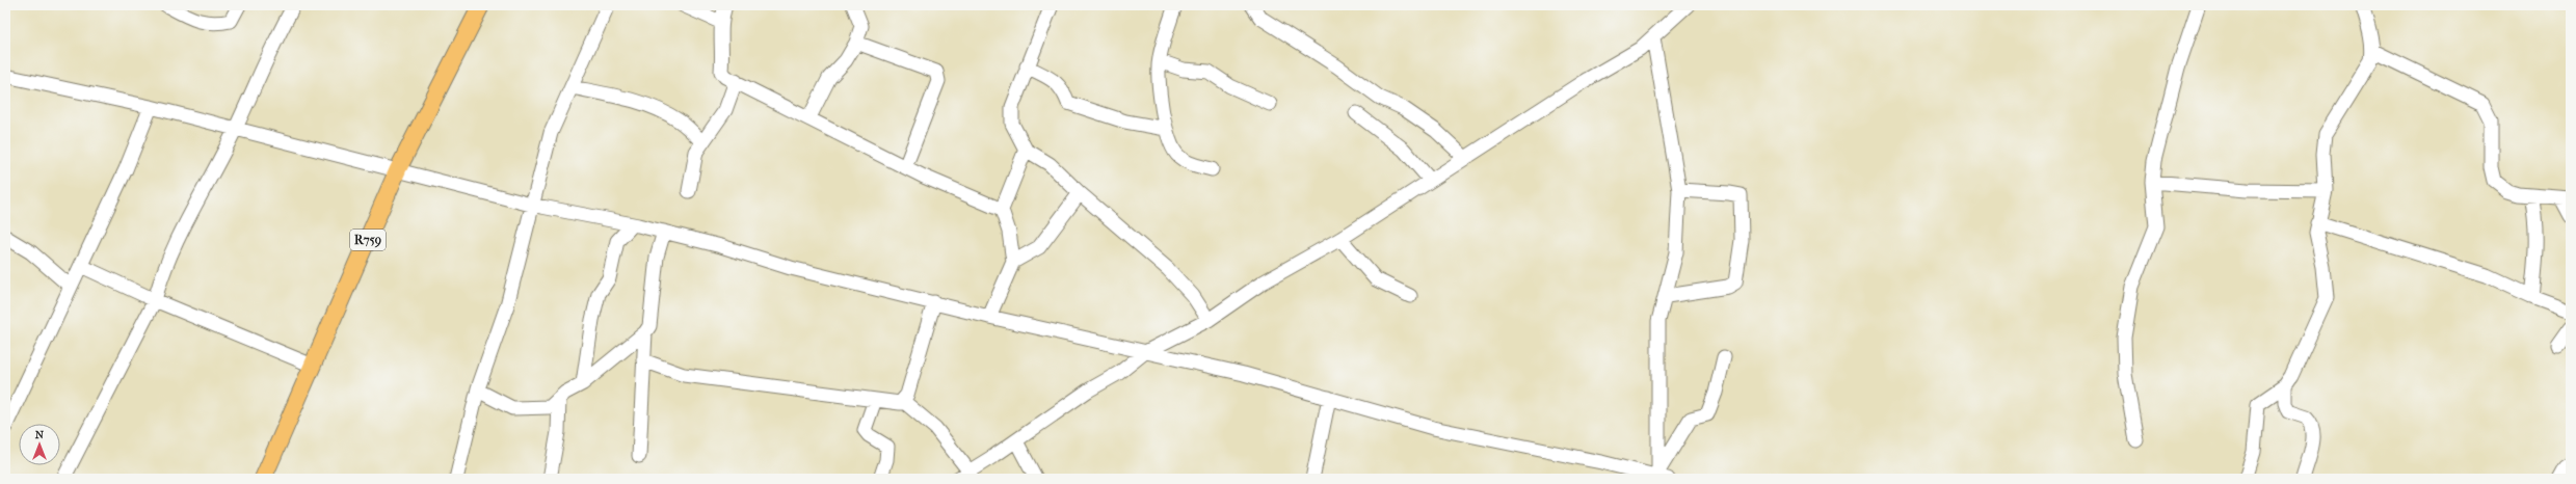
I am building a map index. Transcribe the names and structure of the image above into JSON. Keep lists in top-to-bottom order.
{
  "streets": {
    "main road": ["R759"]
  },
  "north": "top"
}
